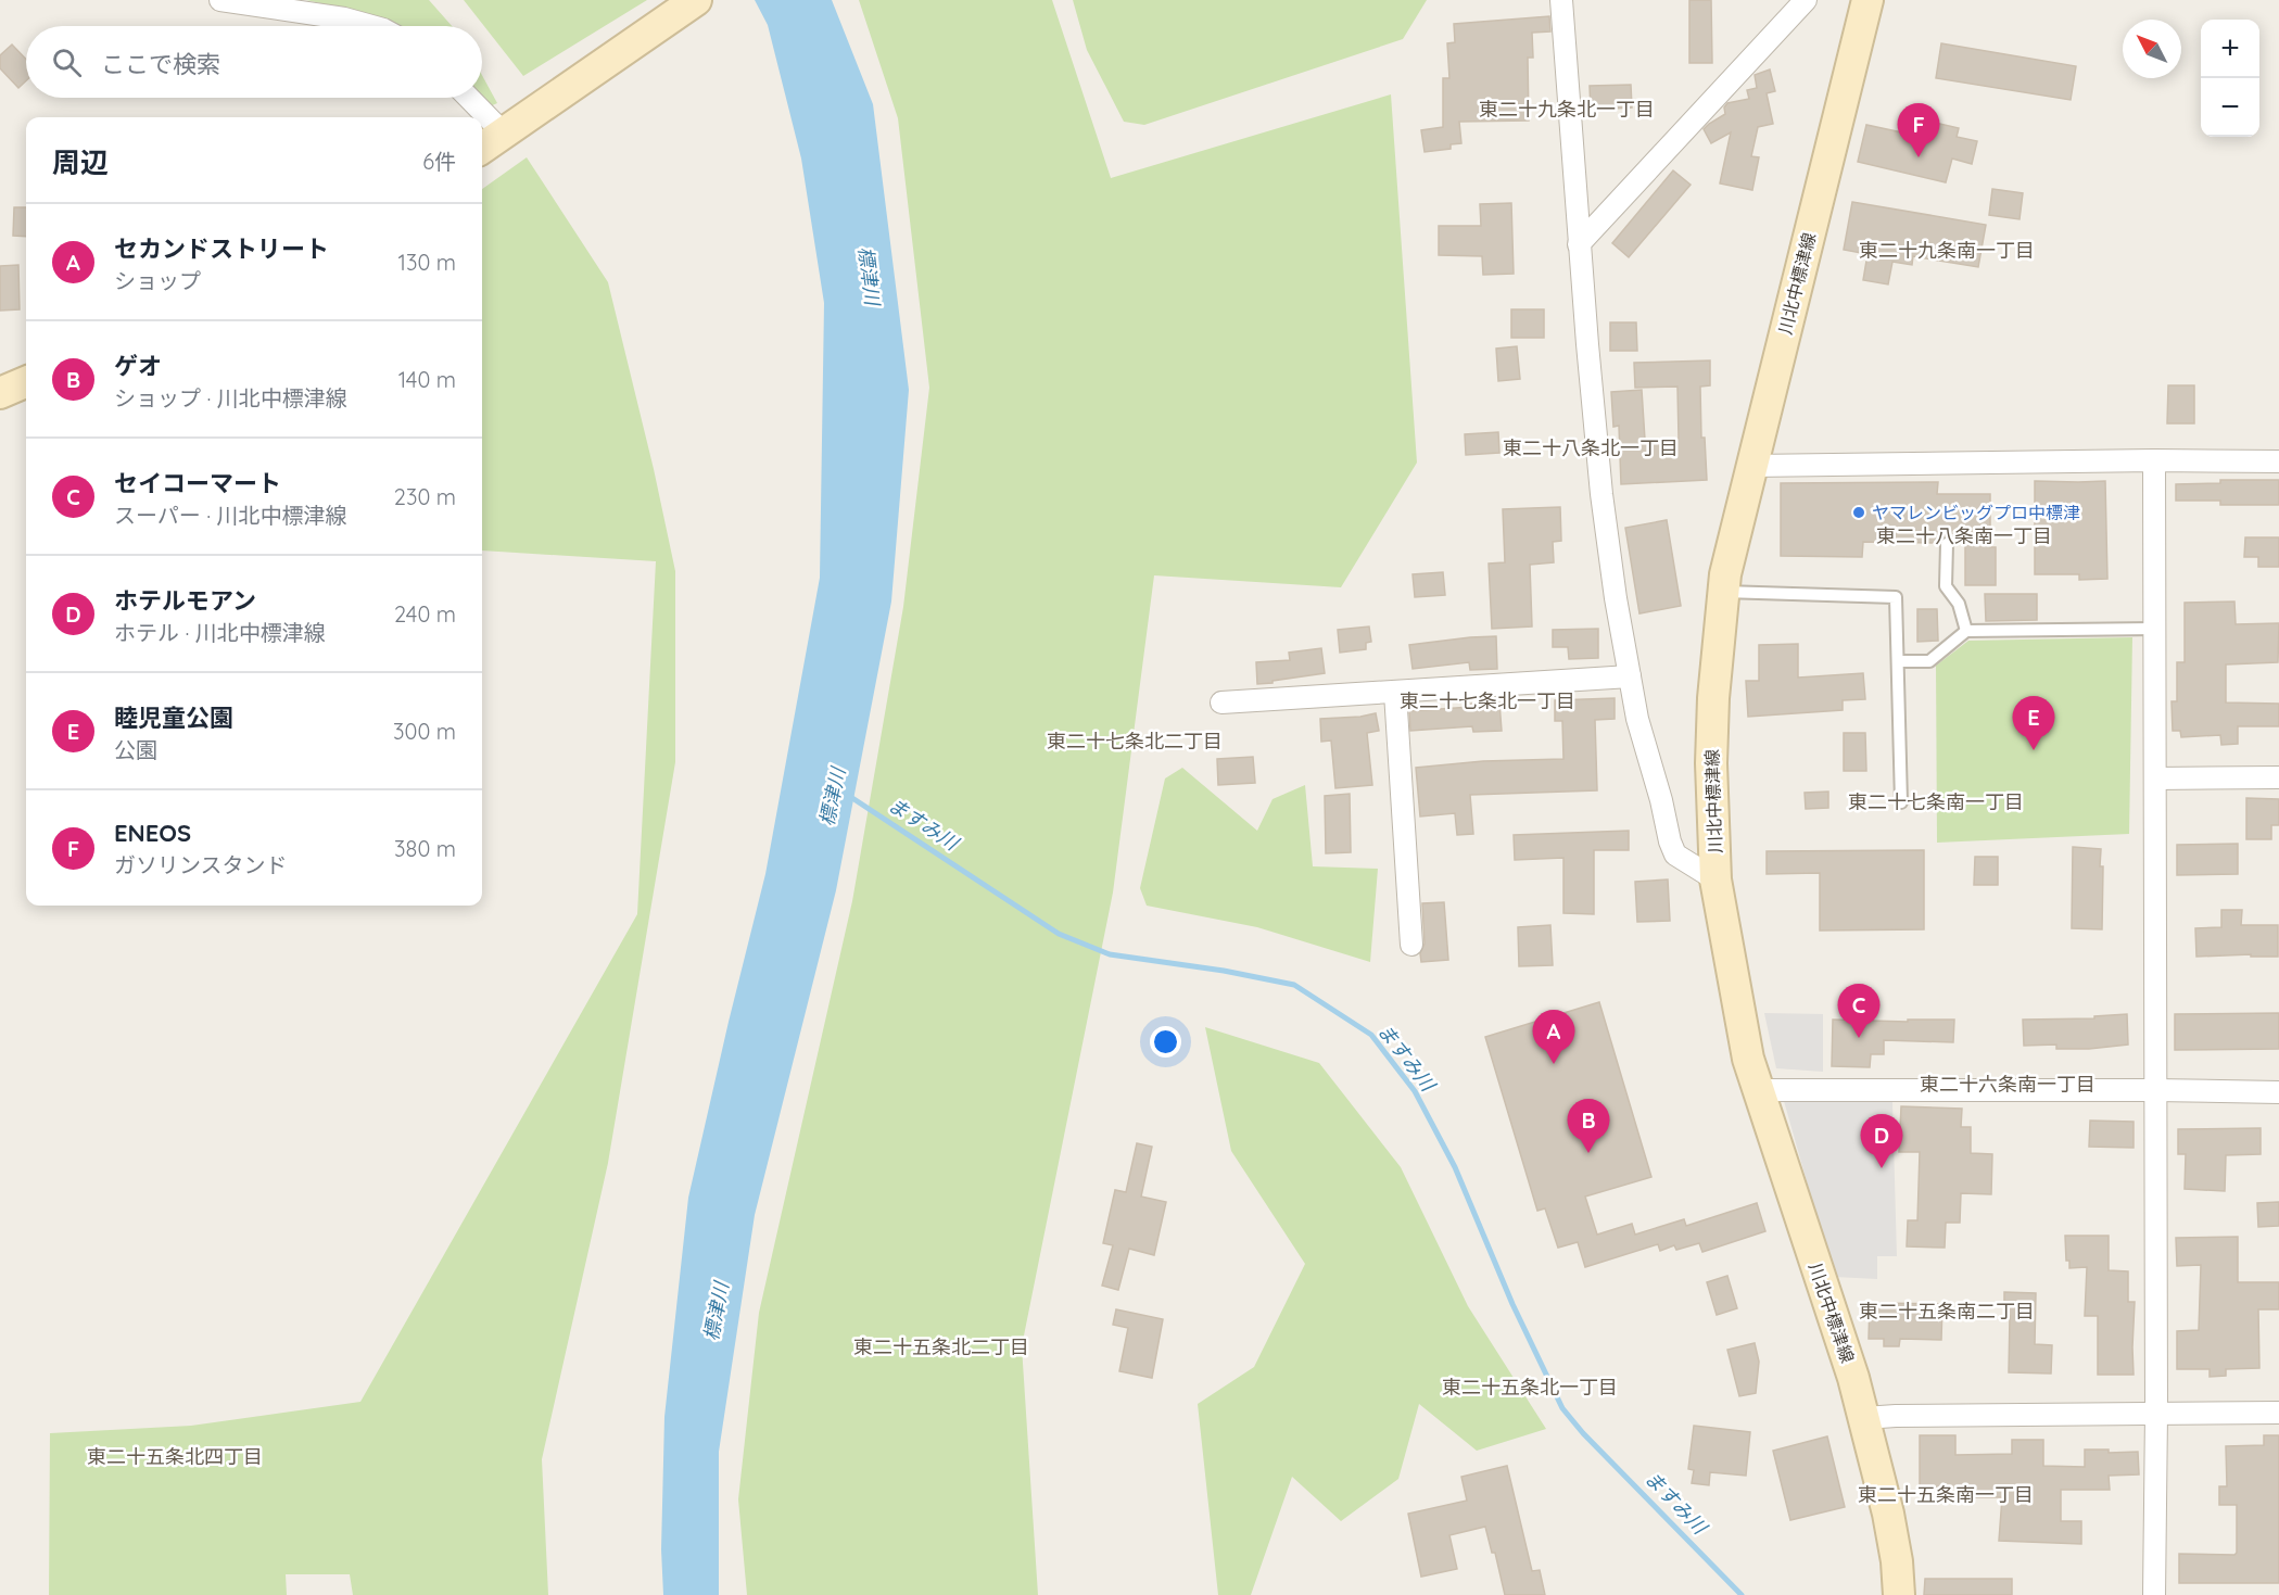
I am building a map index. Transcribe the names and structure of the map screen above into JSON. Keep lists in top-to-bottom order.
{
  "streets": {
    "main road": ["川北中標津線"]
  },
  "districts": [
    "東二十九条北一丁目",
    "東二十九条南一丁目",
    "東二十八条北一丁目",
    "東二十八条南一丁目",
    "東二十七条北一丁目",
    "東二十七条北二丁目",
    "東二十七条南一丁目",
    "東二十六条南一丁目",
    "東二十五条南二丁目",
    "東二十五条北二丁目",
    "東二十五条北一丁目",
    "東二十五条北四丁目",
    "東二十五条南一丁目"
  ],
  "water": ["標津川", "ますみ川"],
  "places": ["ヤマレンビッグプロ中標津"],
  "north": "top left",
  "page": {
    "map_buttons": ["+", "−"],
    "search": "ここで検索",
    "pins": [
      "F",
      "E",
      "C",
      "A",
      "B",
      "D"
    ],
    "heading": ["周辺", "6件"],
    "list": [
      {
        "mark": "A",
        "name": "セカンドストリート",
        "note": "ショップ",
        "value": "130 m"
      },
      {
        "mark": "B",
        "name": "ゲオ",
        "note": "ショップ · 川北中標津線",
        "value": "140 m"
      },
      {
        "mark": "C",
        "name": "セイコーマート",
        "note": "スーパー · 川北中標津線",
        "value": "230 m"
      },
      {
        "mark": "D",
        "name": "ホテルモアン",
        "note": "ホテル · 川北中標津線",
        "value": "240 m"
      },
      {
        "mark": "E",
        "name": "睦児童公園",
        "note": "公園",
        "value": "300 m"
      },
      {
        "mark": "F",
        "name": "ENEOS",
        "note": "ガソリンスタンド",
        "value": "380 m"
      }
    ]
  }
}
